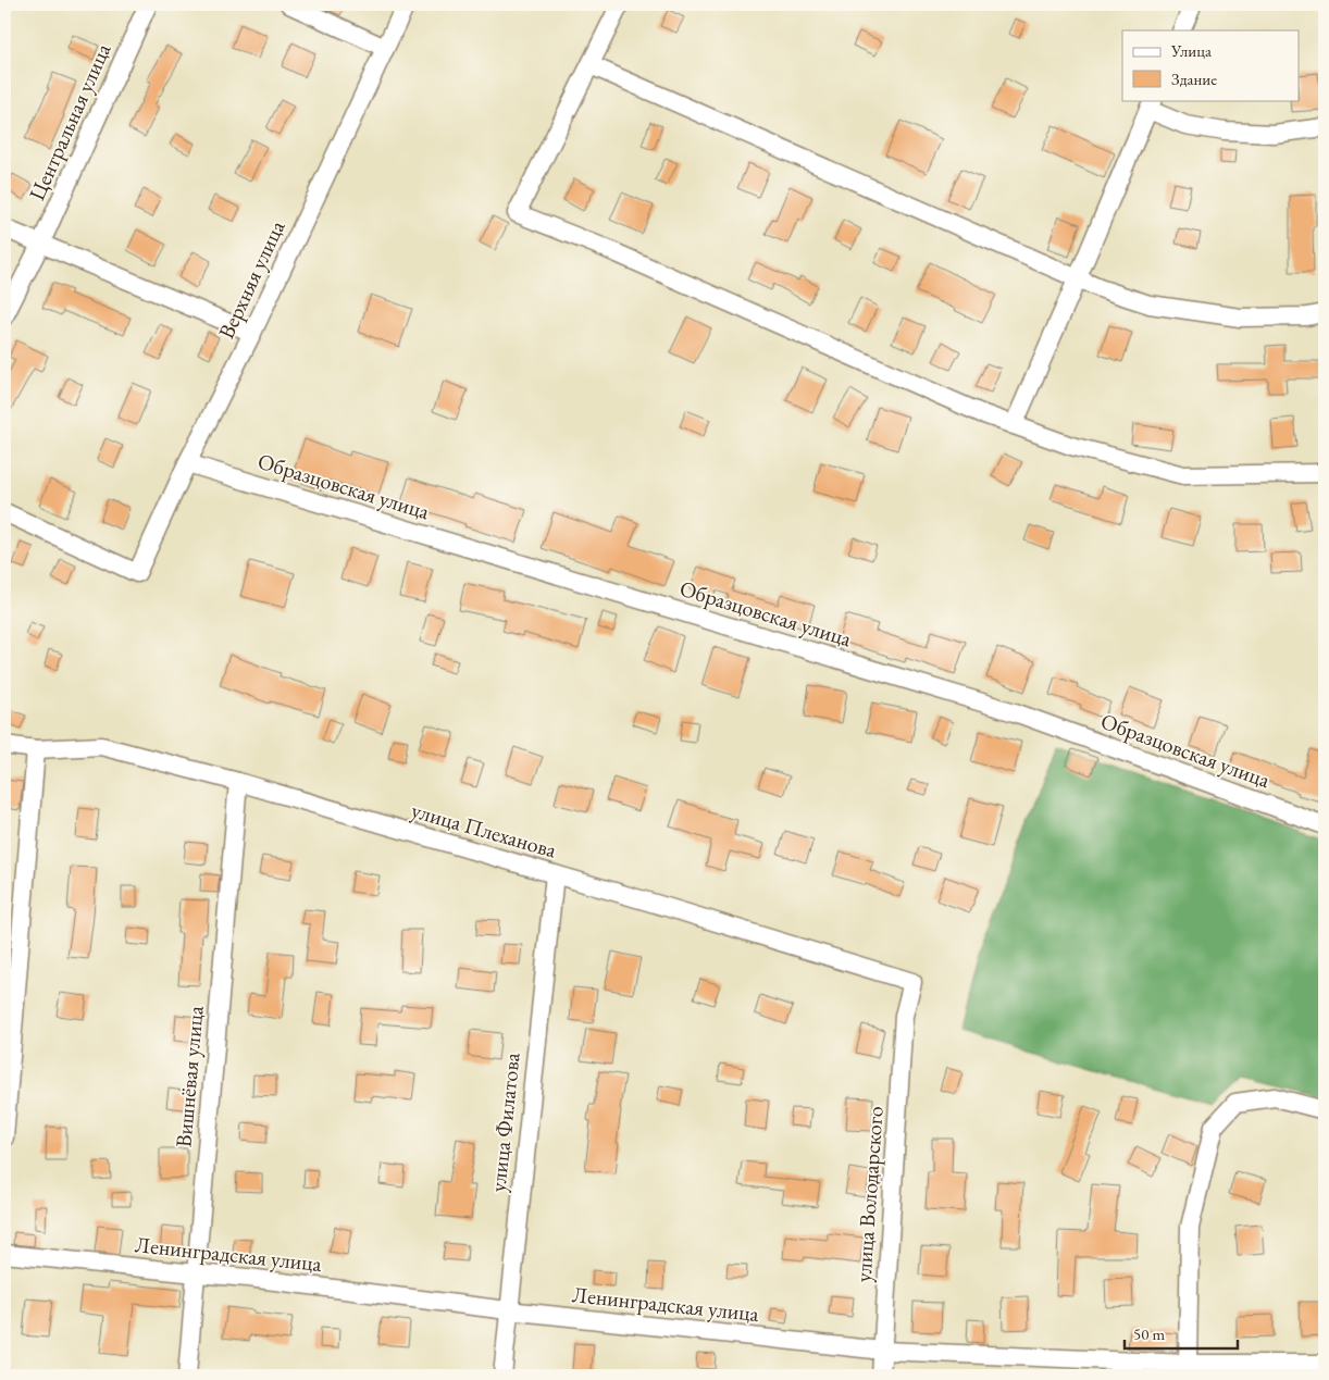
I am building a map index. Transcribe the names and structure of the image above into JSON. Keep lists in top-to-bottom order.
{
  "streets": {
    "street": [
      "Центральная улица",
      "Верхняя улица",
      "Образцовская улица",
      "улица Плеханова",
      "Вишнёвая улица",
      "улица Филатова",
      "улица Володарского",
      "Ленинградская улица"
    ]
  },
  "crossings": [
    ["Верхняя улица", "Образцовская улица"],
    ["улица Плеханова", "Вишнёвая улица"],
    ["улица Плеханова", "улица Филатова"],
    ["улица Плеханова", "улица Володарского"],
    ["Вишнёвая улица", "Ленинградская улица"],
    ["улица Филатова", "Ленинградская улица"],
    ["улица Володарского", "Ленинградская улица"]
  ],
  "legend": ["Улица", "Здание"],
  "scale_bar": "50 m"
}
